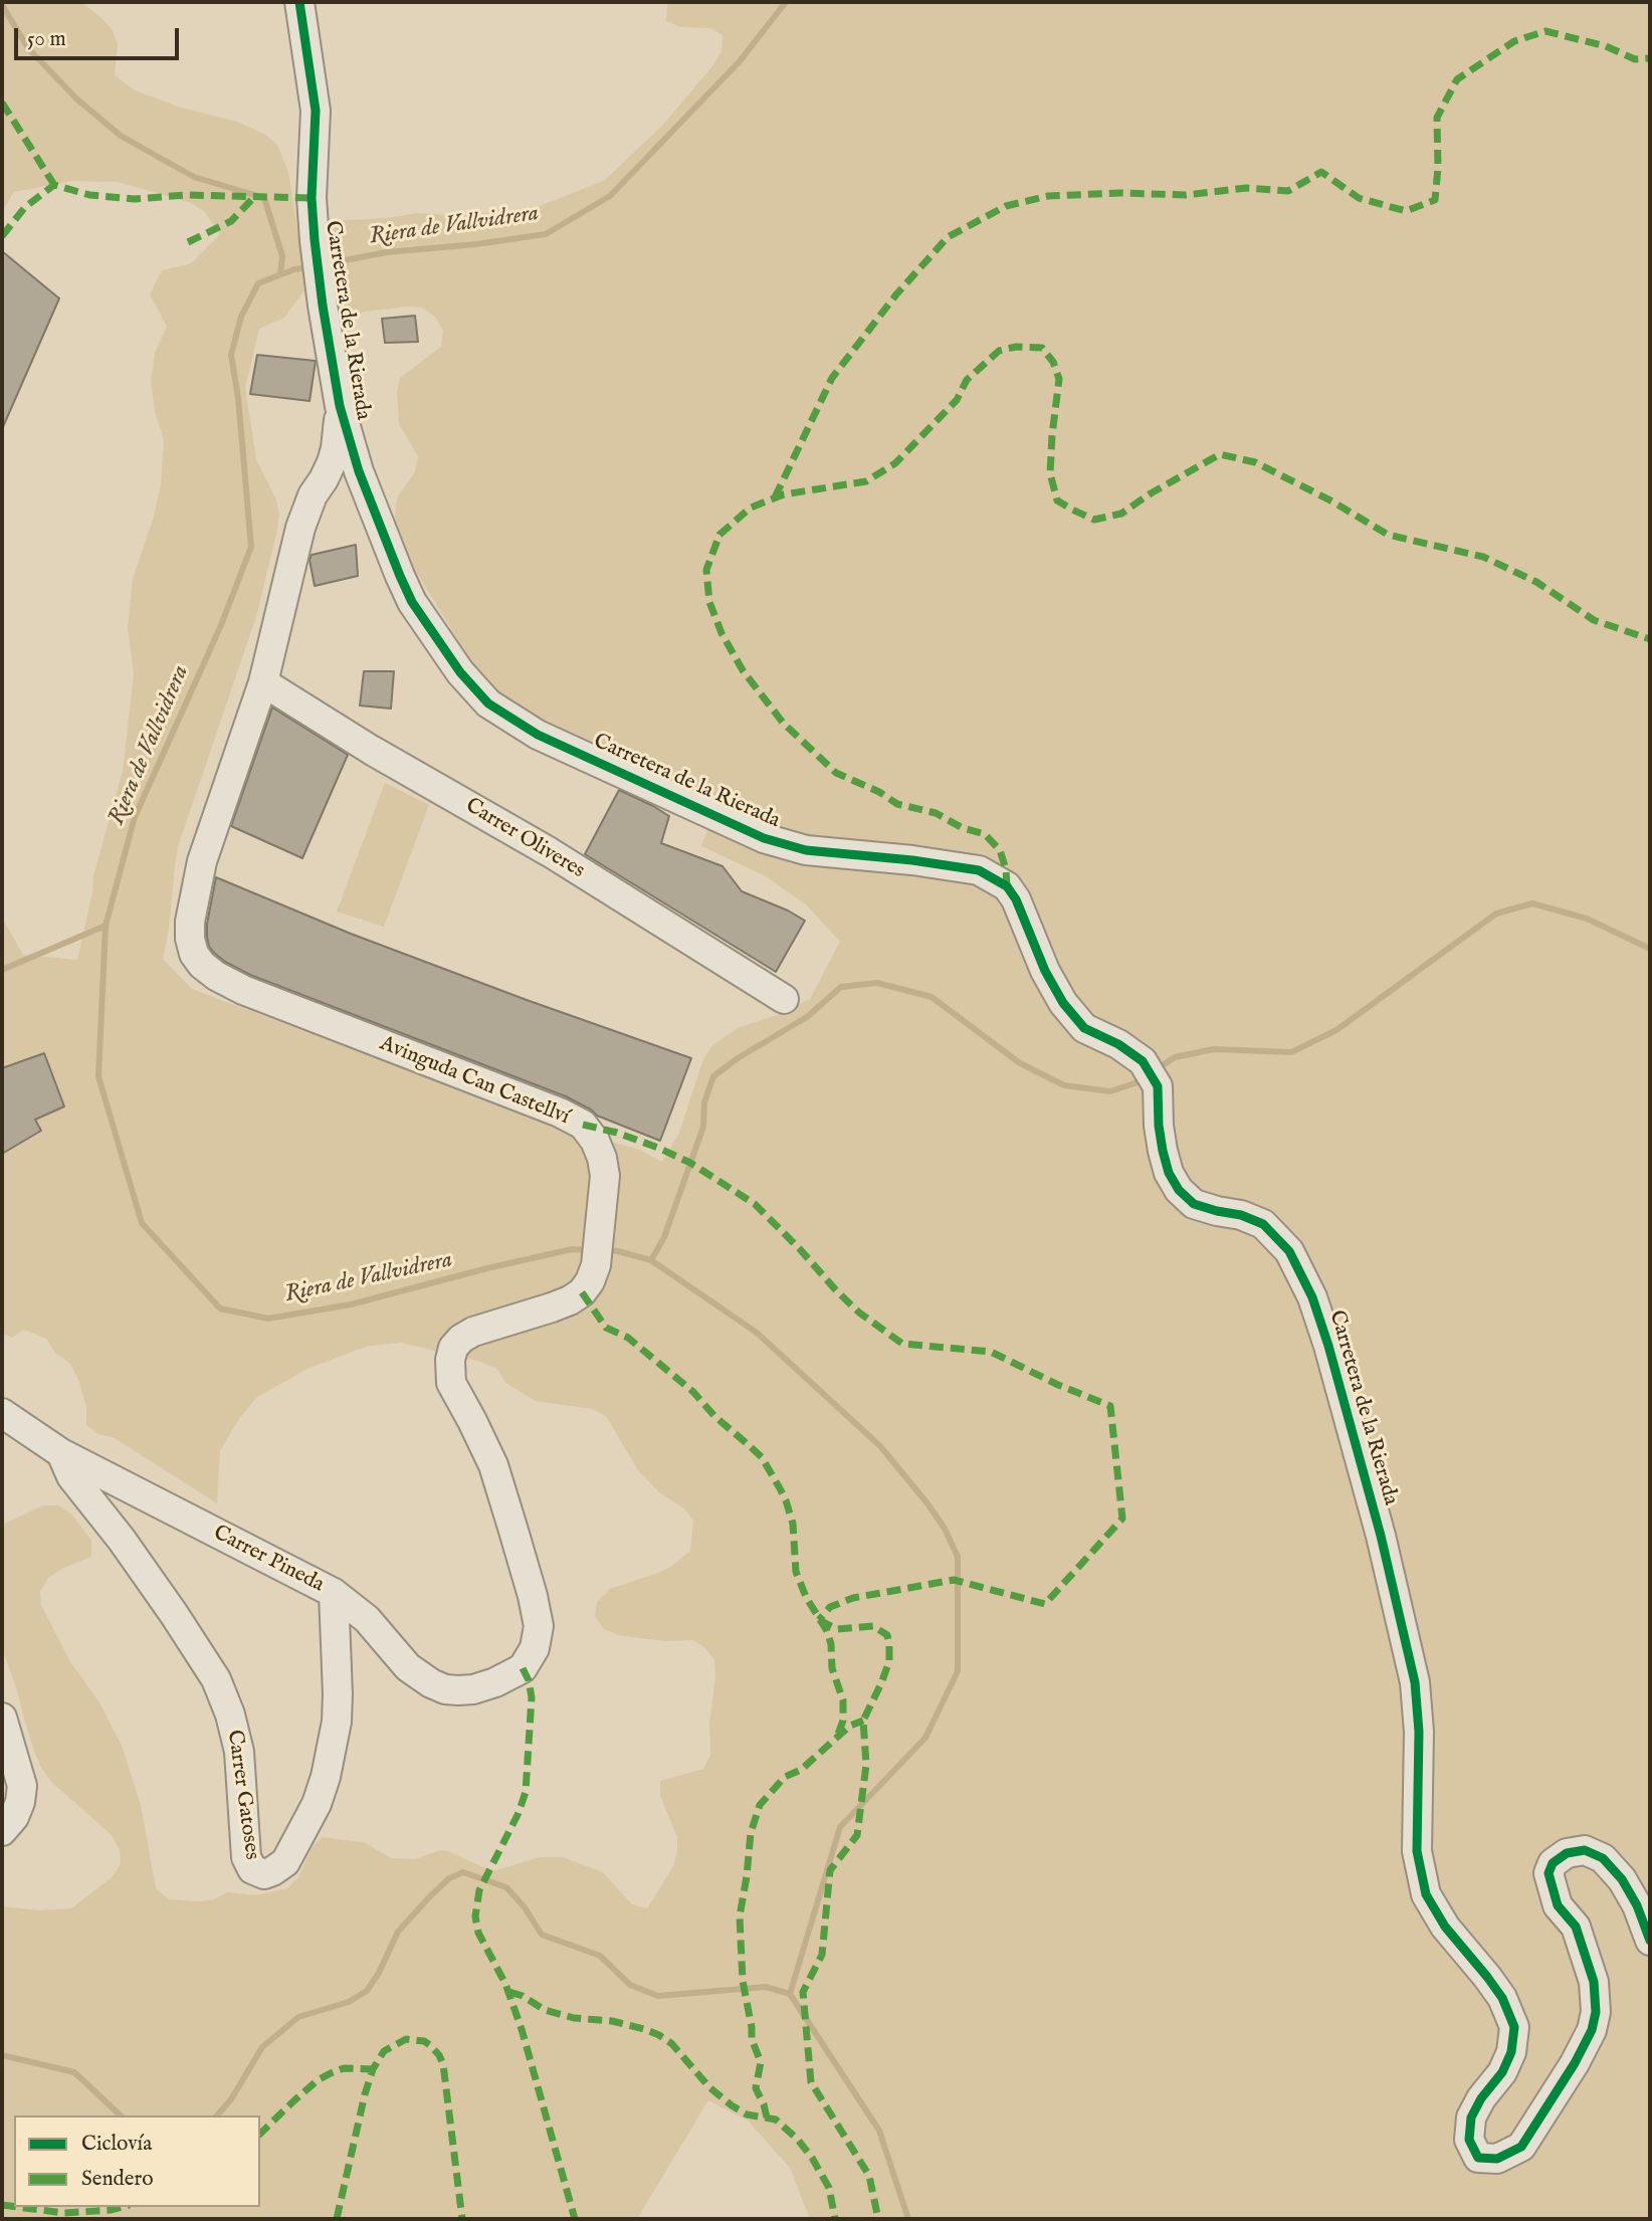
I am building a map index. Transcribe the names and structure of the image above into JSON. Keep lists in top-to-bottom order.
{
  "streets": {
    "street": [
      "Carretera de la Rierada",
      "Carrer Oliveres",
      "Avinguda Can Castellví",
      "Carrer Pineda",
      "Carrer Gatoses"
    ]
  },
  "crossings": [
    ["Carretera de la Rierada", "Avinguda Can Castellví"],
    ["Carrer Oliveres", "Avinguda Can Castellví"],
    ["Avinguda Can Castellví", "Carrer Pineda"],
    ["Carrer Pineda", "Carrer Gatoses"]
  ],
  "water": ["Riera de Vallvidrera"],
  "legend": ["Ciclovía", "Sendero"],
  "scale_bar": "50 m"
}
